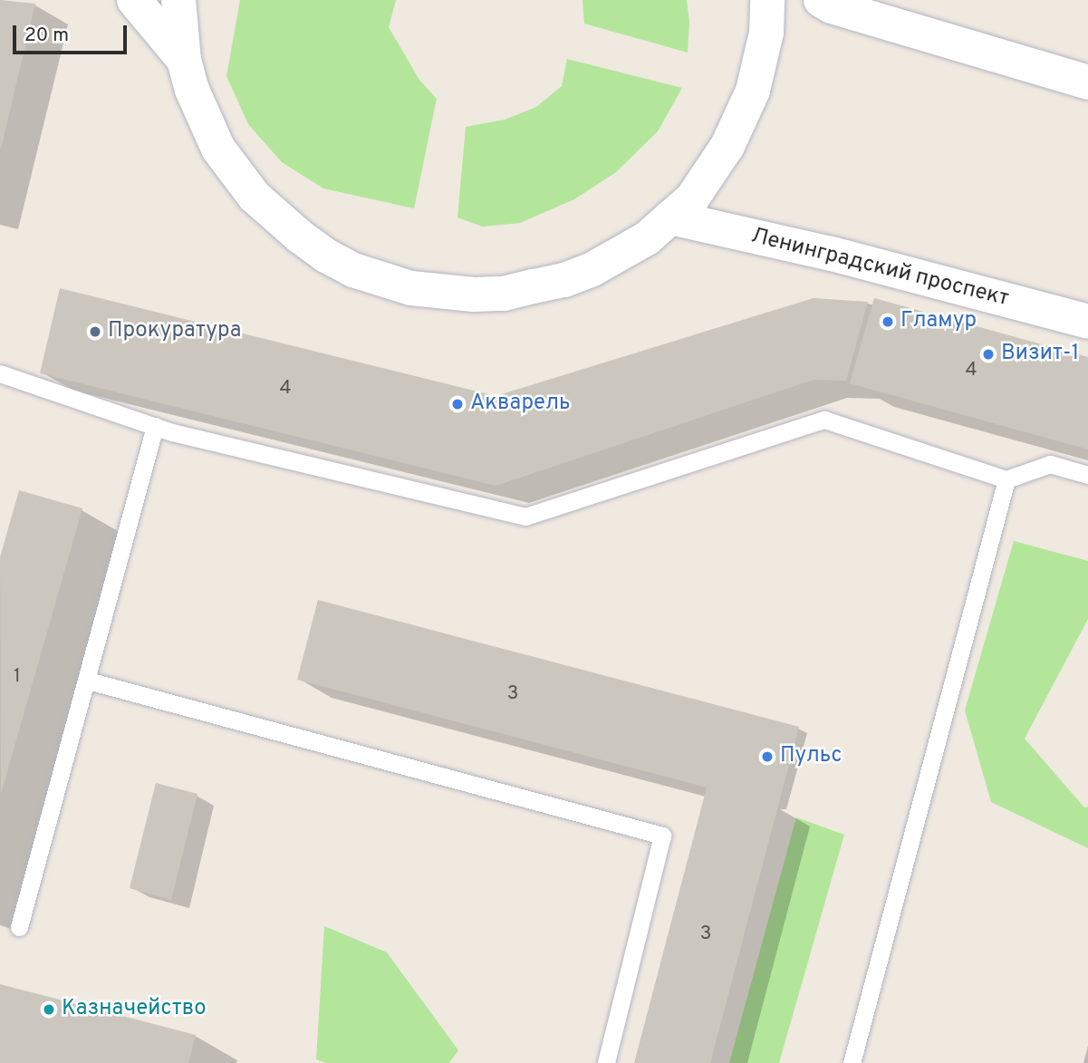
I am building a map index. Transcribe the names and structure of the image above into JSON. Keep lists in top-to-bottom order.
{
  "streets": {
    "street": ["Ленинградский проспект"]
  },
  "places": [
    "Гламур",
    "Прокуратура",
    "Визит-1",
    "Акварель",
    "Пульс",
    "Казначейство"
  ],
  "house_numbers": [
    "4",
    "4",
    "1",
    "3",
    "3"
  ],
  "scale_bar": "20 m"
}
